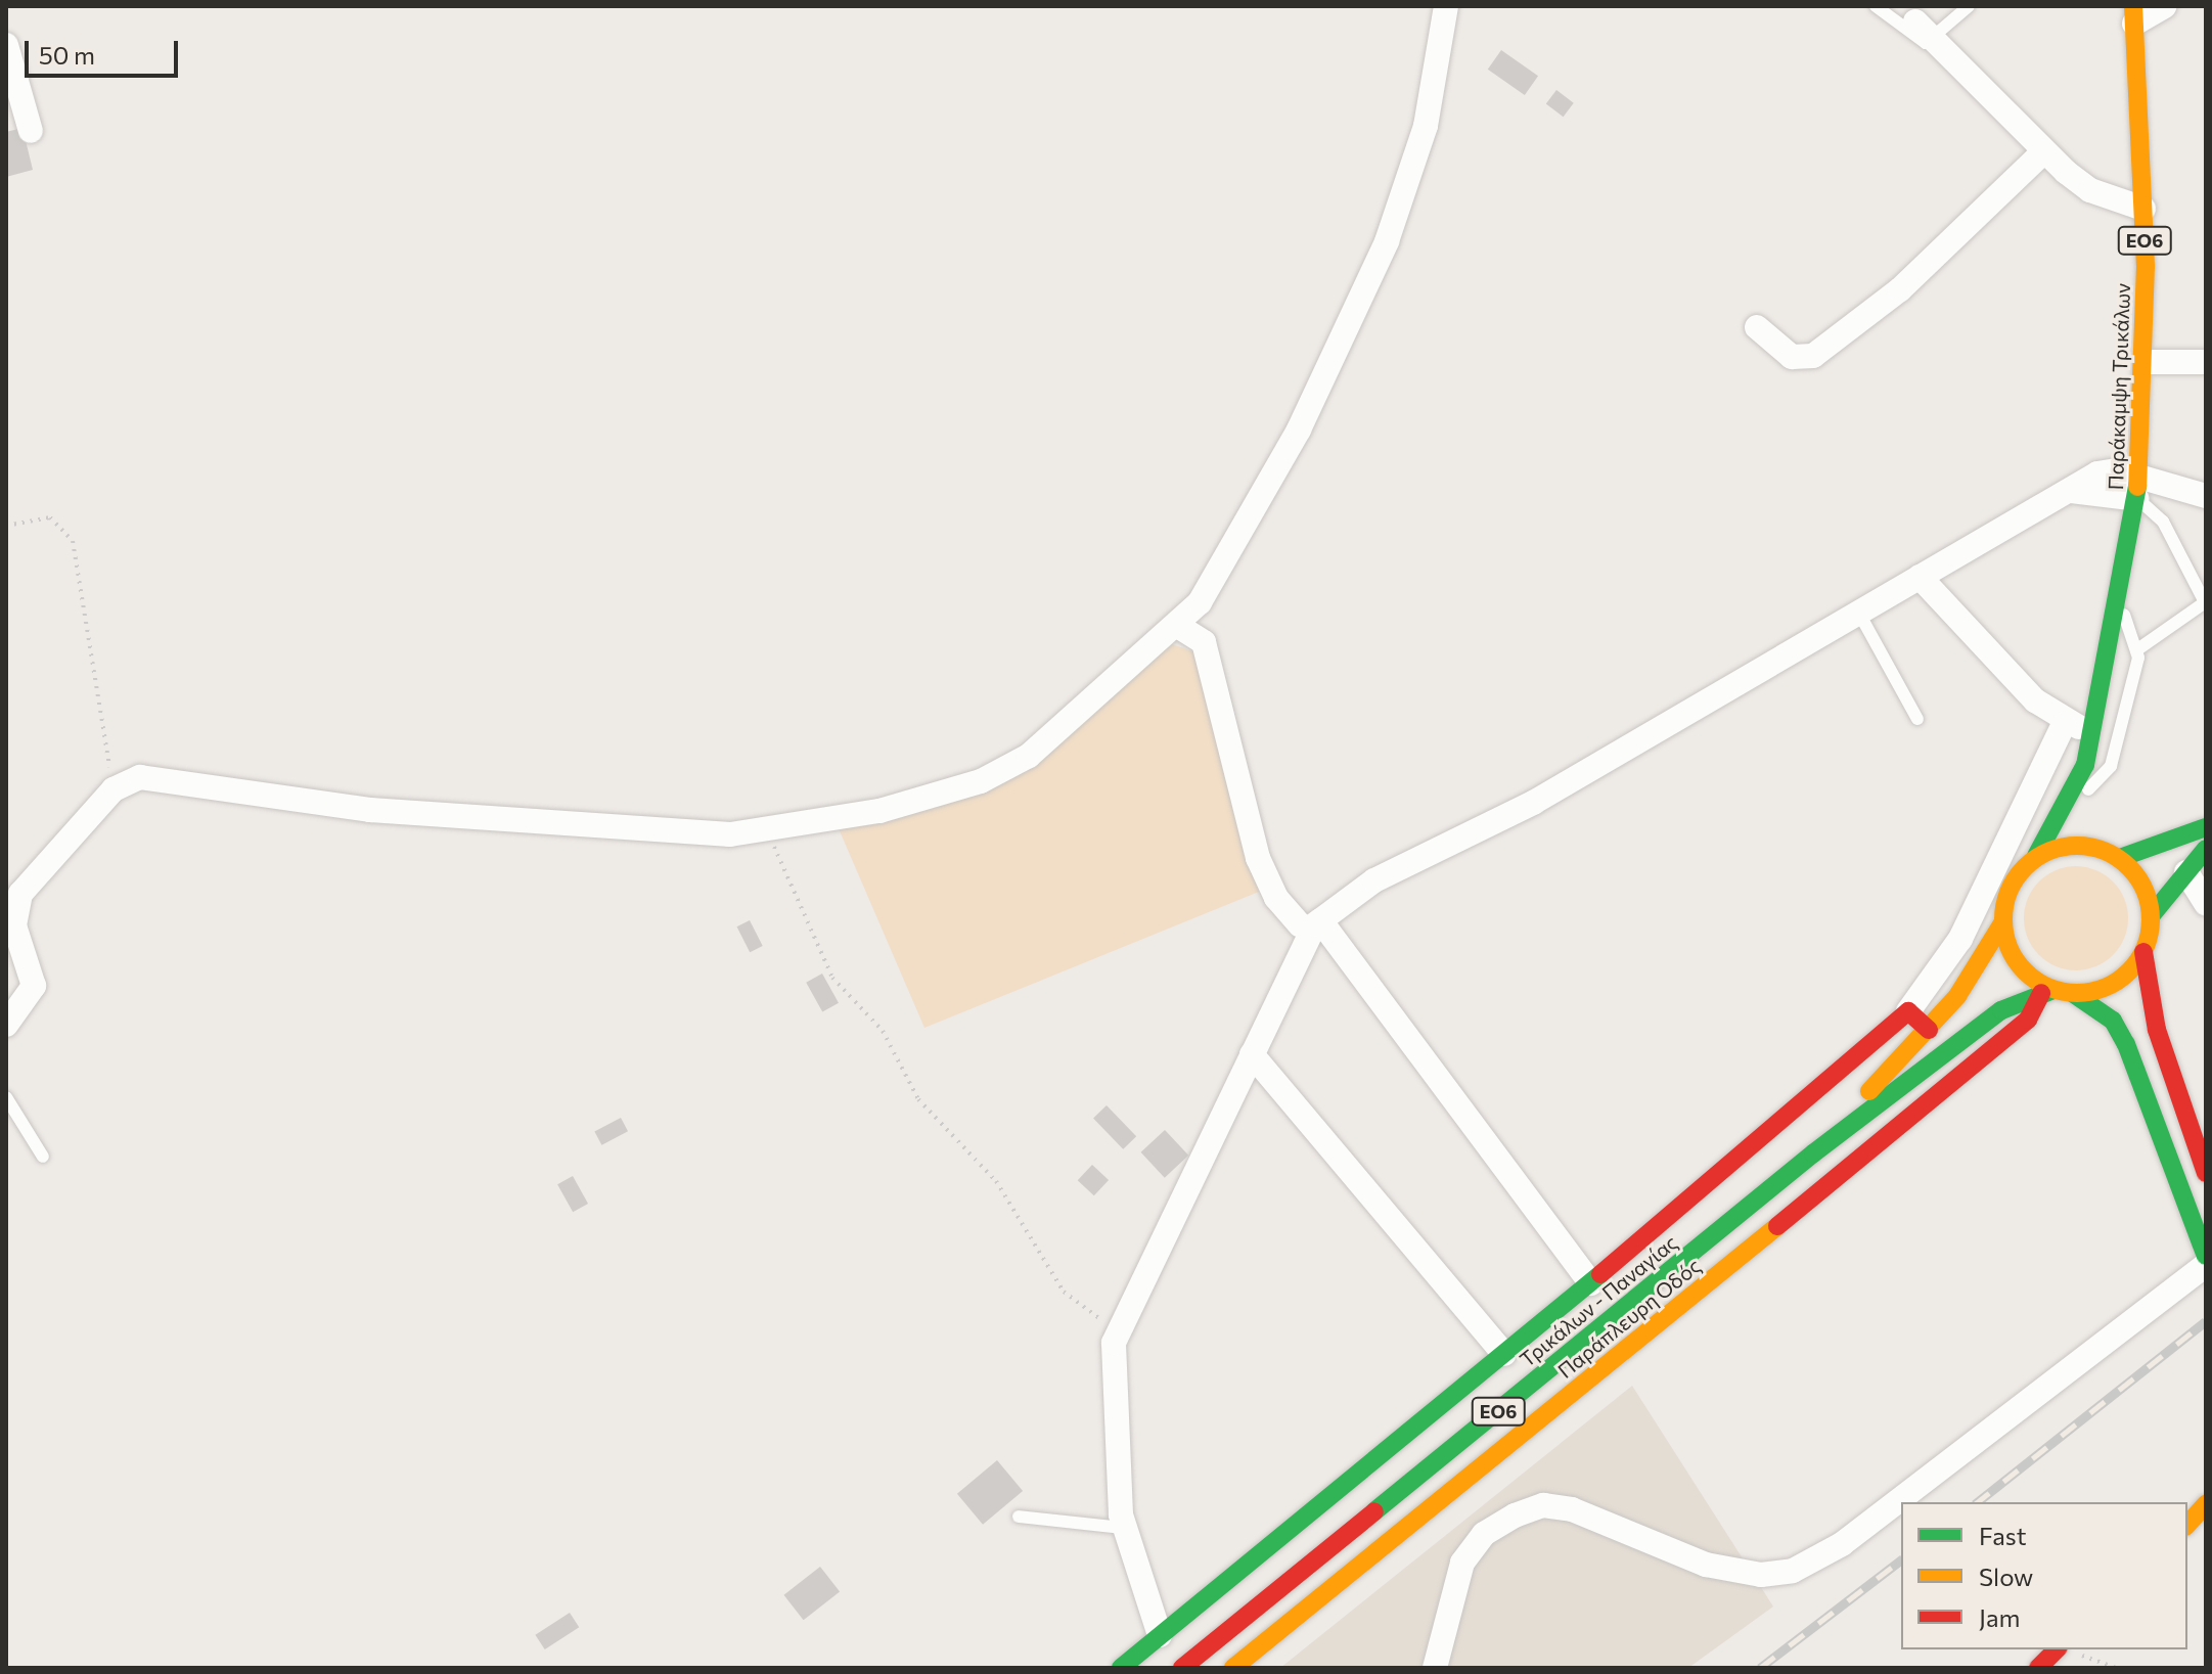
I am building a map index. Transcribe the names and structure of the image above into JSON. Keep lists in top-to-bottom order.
{
  "streets": {
    "main road": [
      "ΕΟ6",
      "Παράκαμψη Τρικάλων",
      "Τρικάλων - Παναγίας",
      "Παράπλευρη Οδός"
    ]
  },
  "crossings": [
    ["ΕΟ6", "Παράκαμψη Τρικάλων"],
    ["ΕΟ6", "Τρικάλων - Παναγίας"],
    ["ΕΟ6", "Παράπλευρη Οδός"],
    ["Παράκαμψη Τρικάλων", "Τρικάλων - Παναγίας"],
    ["Παράκαμψη Τρικάλων", "Παράπλευρη Οδός"],
    ["Τρικάλων - Παναγίας", "Παράπλευρη Οδός"]
  ],
  "legend": ["Fast", "Slow", "Jam"],
  "scale_bar": "50 m"
}
